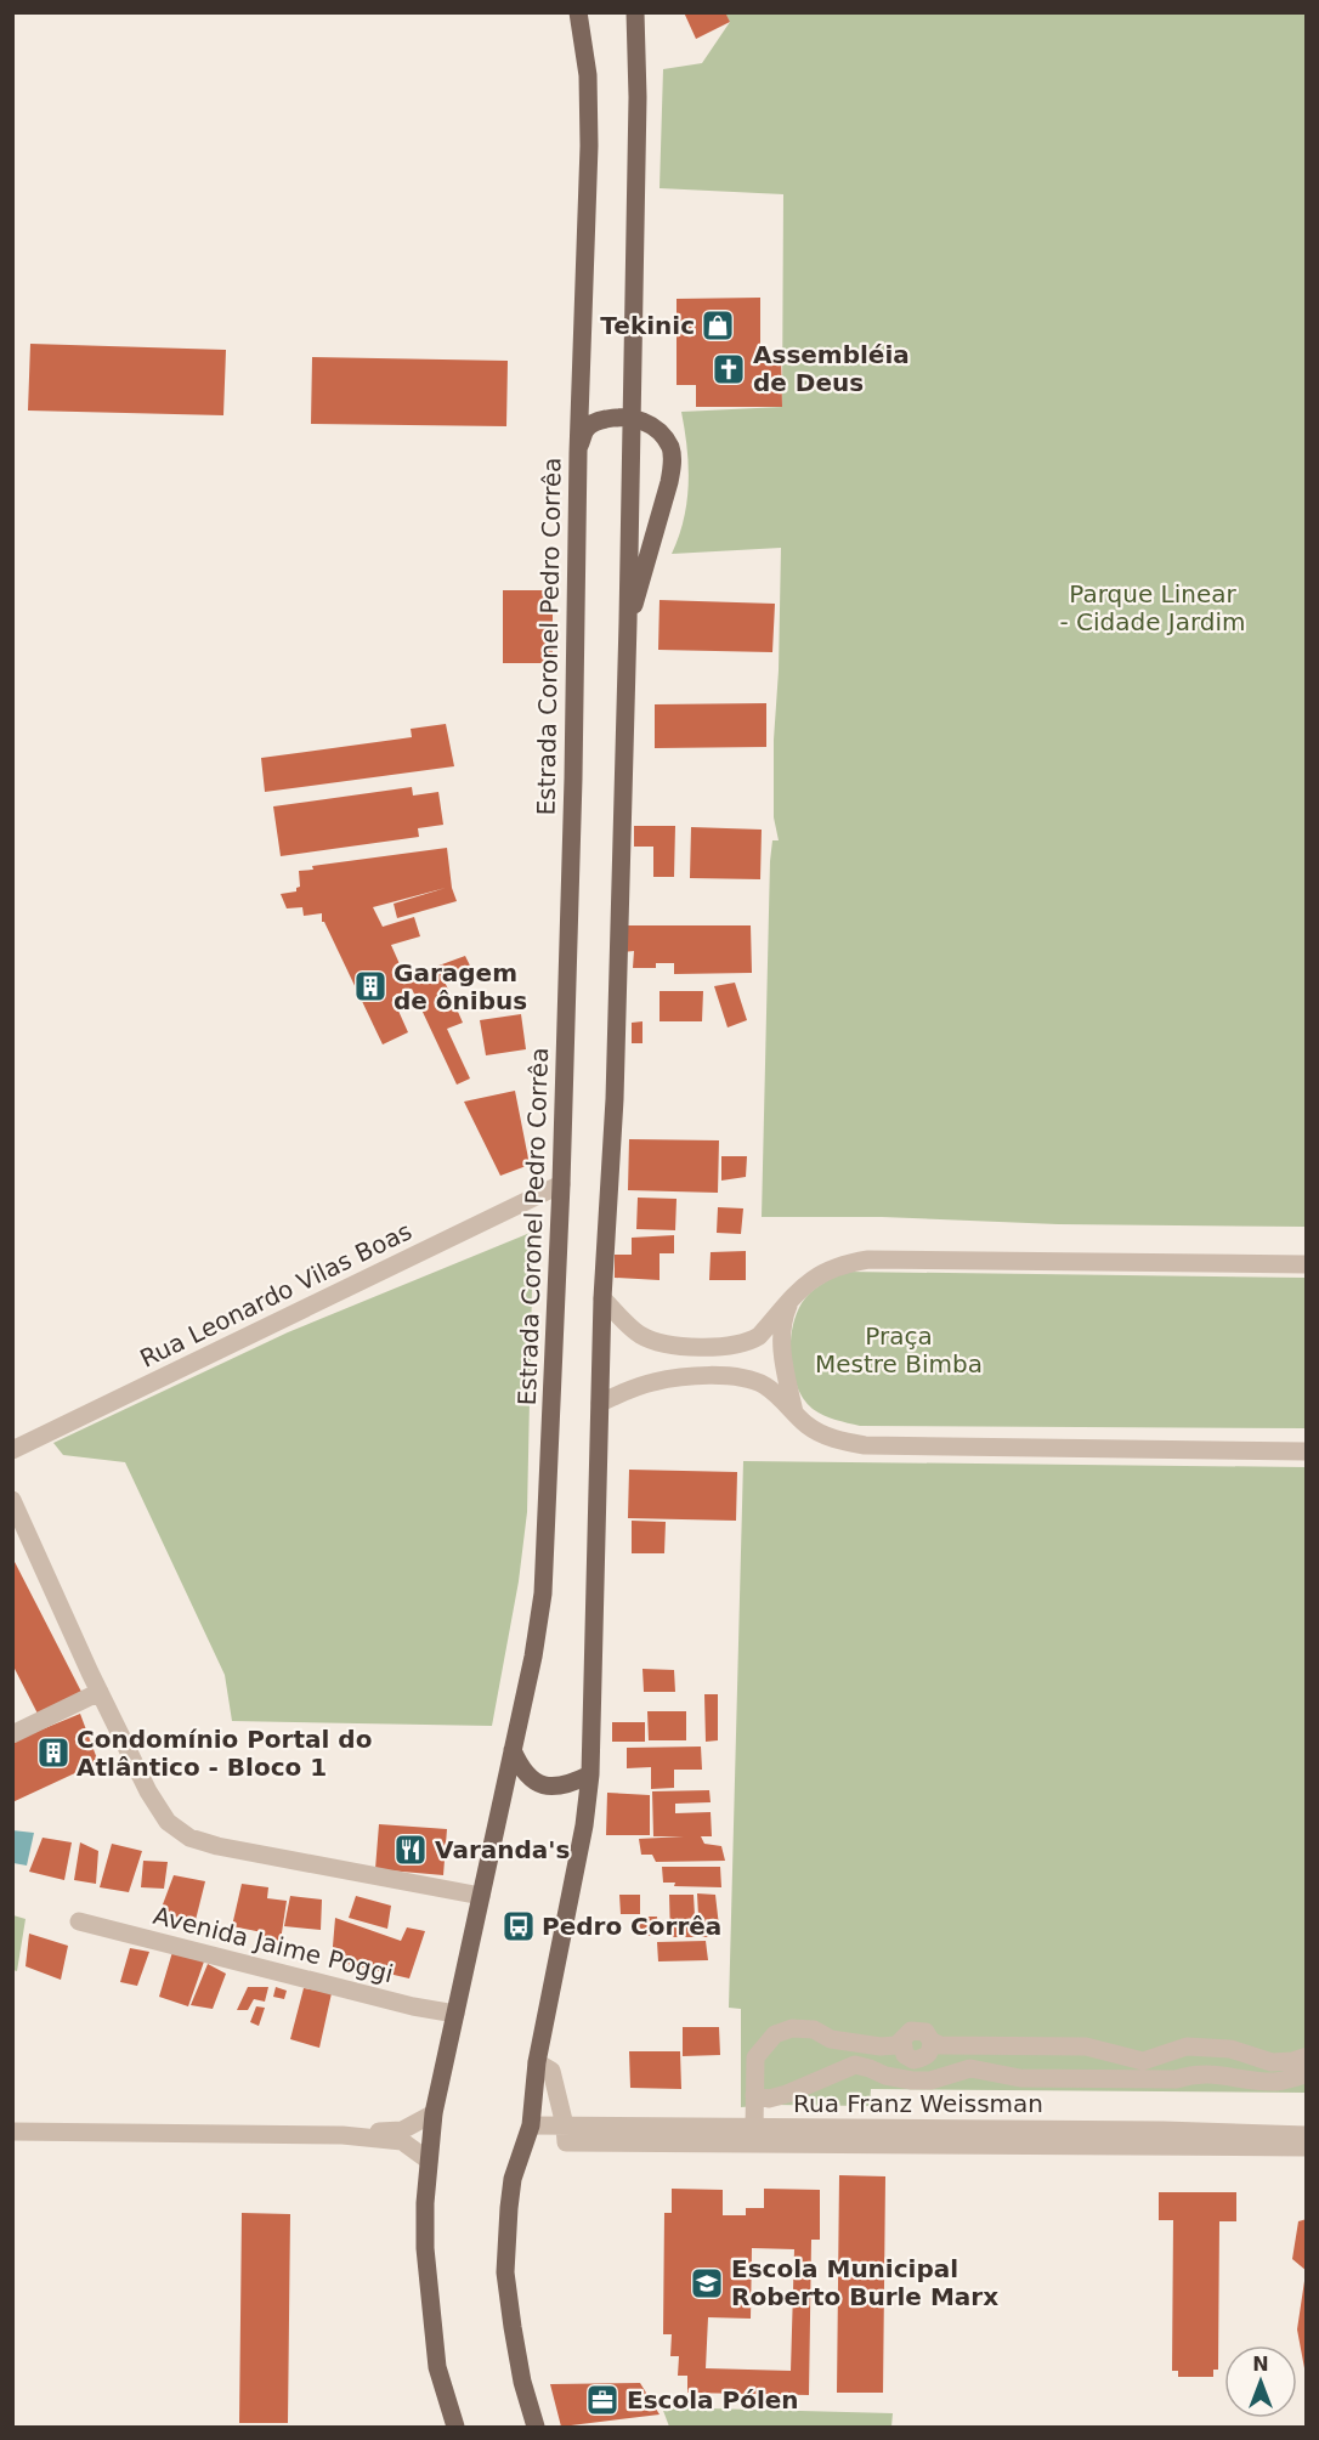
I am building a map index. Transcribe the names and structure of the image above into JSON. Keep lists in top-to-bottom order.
{
  "streets": {
    "main road": ["Estrada Coronel Pedro Corrêa"],
    "street": ["Rua Leonardo Vilas Boas", "Avenida Jaime Poggi", "Rua Franz Weissman"]
  },
  "crossings": [
    ["Estrada Coronel Pedro Corrêa", "Rua Leonardo Vilas Boas"],
    ["Estrada Coronel Pedro Corrêa", "Avenida Jaime Poggi"]
  ],
  "parks": ["Parque Linear - Cidade Jardim", "Praça Mestre Bimba"],
  "places": {
    "shop": ["Tekinic"],
    "church": ["Assembléia de Deus"],
    "building": ["Garagem de ônibus", "Condomínio Portal do Atlântico - Bloco 1"],
    "restaurant": ["Varanda's"],
    "bus stop": ["Pedro Corrêa"],
    "school or university": ["Escola Municipal Roberto Burle Marx"],
    "office": ["Escola Pólen"]
  },
  "north": "top"
}
